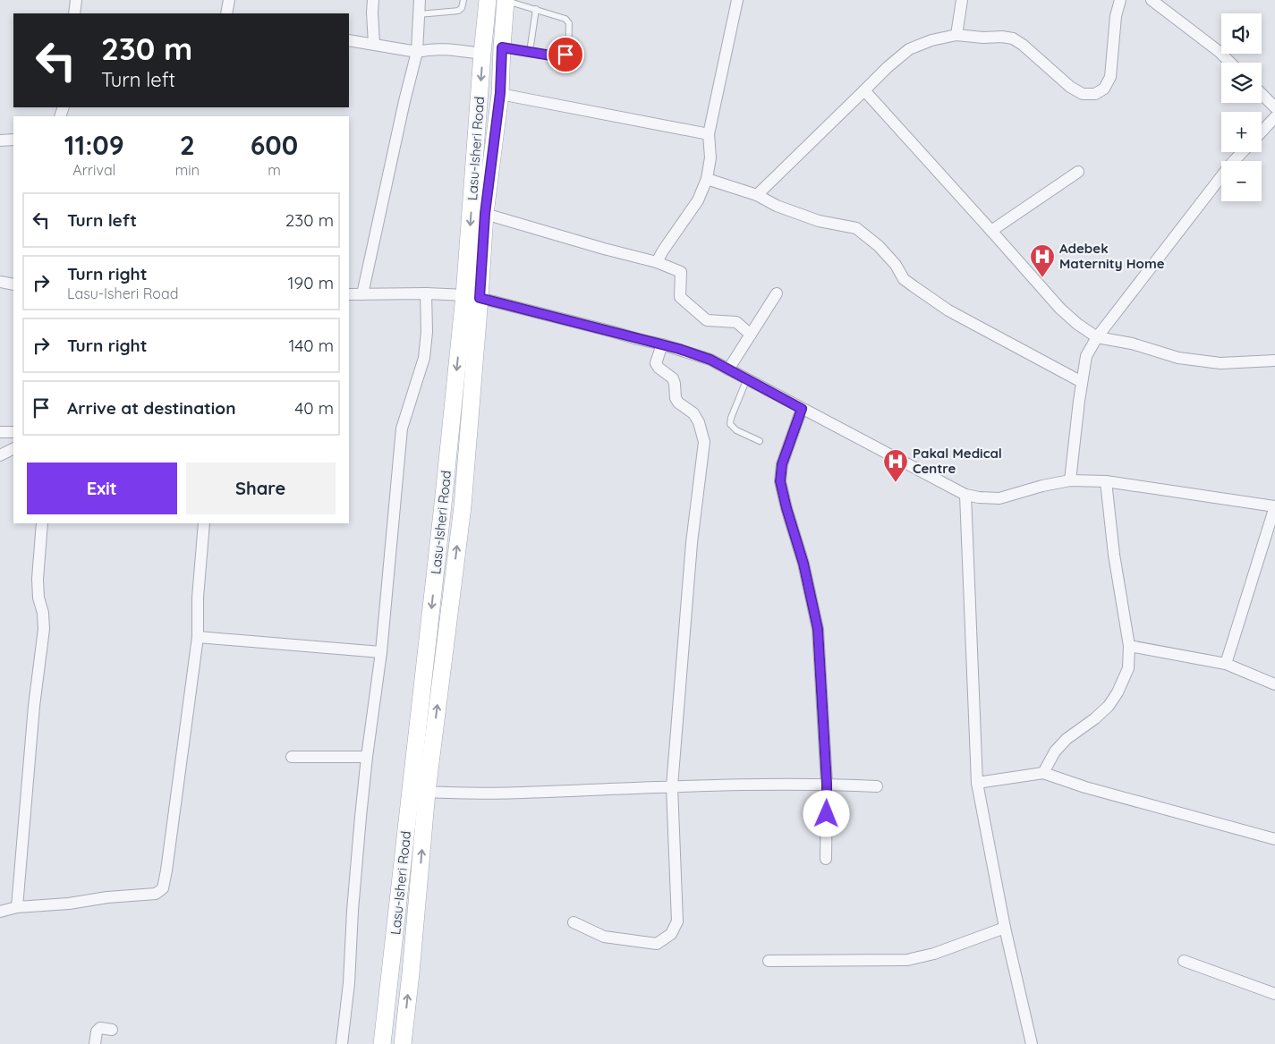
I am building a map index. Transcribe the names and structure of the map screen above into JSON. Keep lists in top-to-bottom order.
{
  "streets": {
    "main road": ["Lasu-Isheri Road"]
  },
  "places": {
    "hospital": ["Adebek Maternity Home", "Pakal Medical Centre"]
  },
  "page": {
    "map_buttons": ["+", "−"],
    "turn": ["230 m", "Turn left"],
    "eta": [
      "11:09",
      "Arrival",
      "2",
      "min",
      "600",
      "m"
    ],
    "list": [
      {
        "name": "Turn left",
        "value": "230 m"
      },
      {
        "name": "Turn right",
        "note": "Lasu-Isheri Road",
        "value": "190 m"
      },
      {
        "name": "Turn right",
        "value": "140 m"
      },
      {
        "name": "Arrive at destination",
        "value": "40 m"
      }
    ],
    "buttons": ["Exit", "Share"]
  }
}
